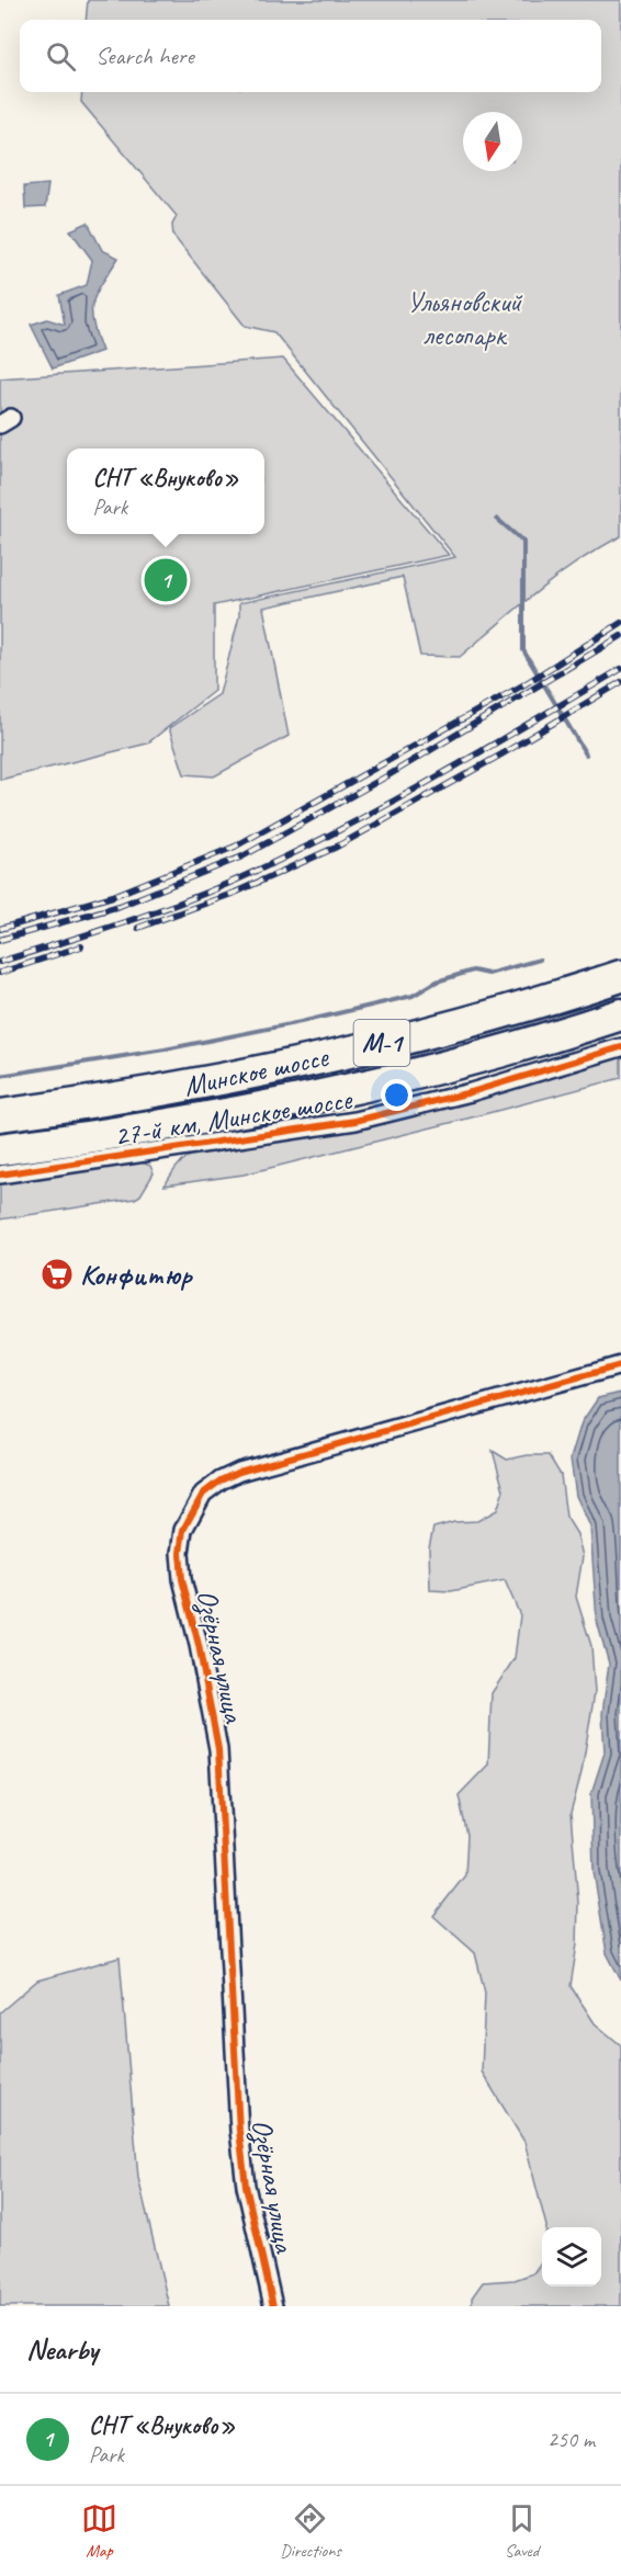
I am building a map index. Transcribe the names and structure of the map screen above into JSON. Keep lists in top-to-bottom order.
{
  "streets": {
    "highway": ["М-1", "Минское шоссе"],
    "street": ["27-й км, Минское шоссе", "Озёрная улица"]
  },
  "parks": ["Ульяновский лесопарк"],
  "places": {
    "supermarket": ["Конфитюр"]
  },
  "north": "bottom",
  "page": {
    "search": "Search here",
    "popup": ["СНТ «Внуково»", "Park"],
    "pins": "1",
    "heading": "Nearby",
    "list": [
      {
        "mark": "1",
        "name": "СНТ «Внуково»",
        "note": "Park",
        "value": "250 m"
      }
    ],
    "nav": ["Map", "Directions", "Saved"]
  }
}
